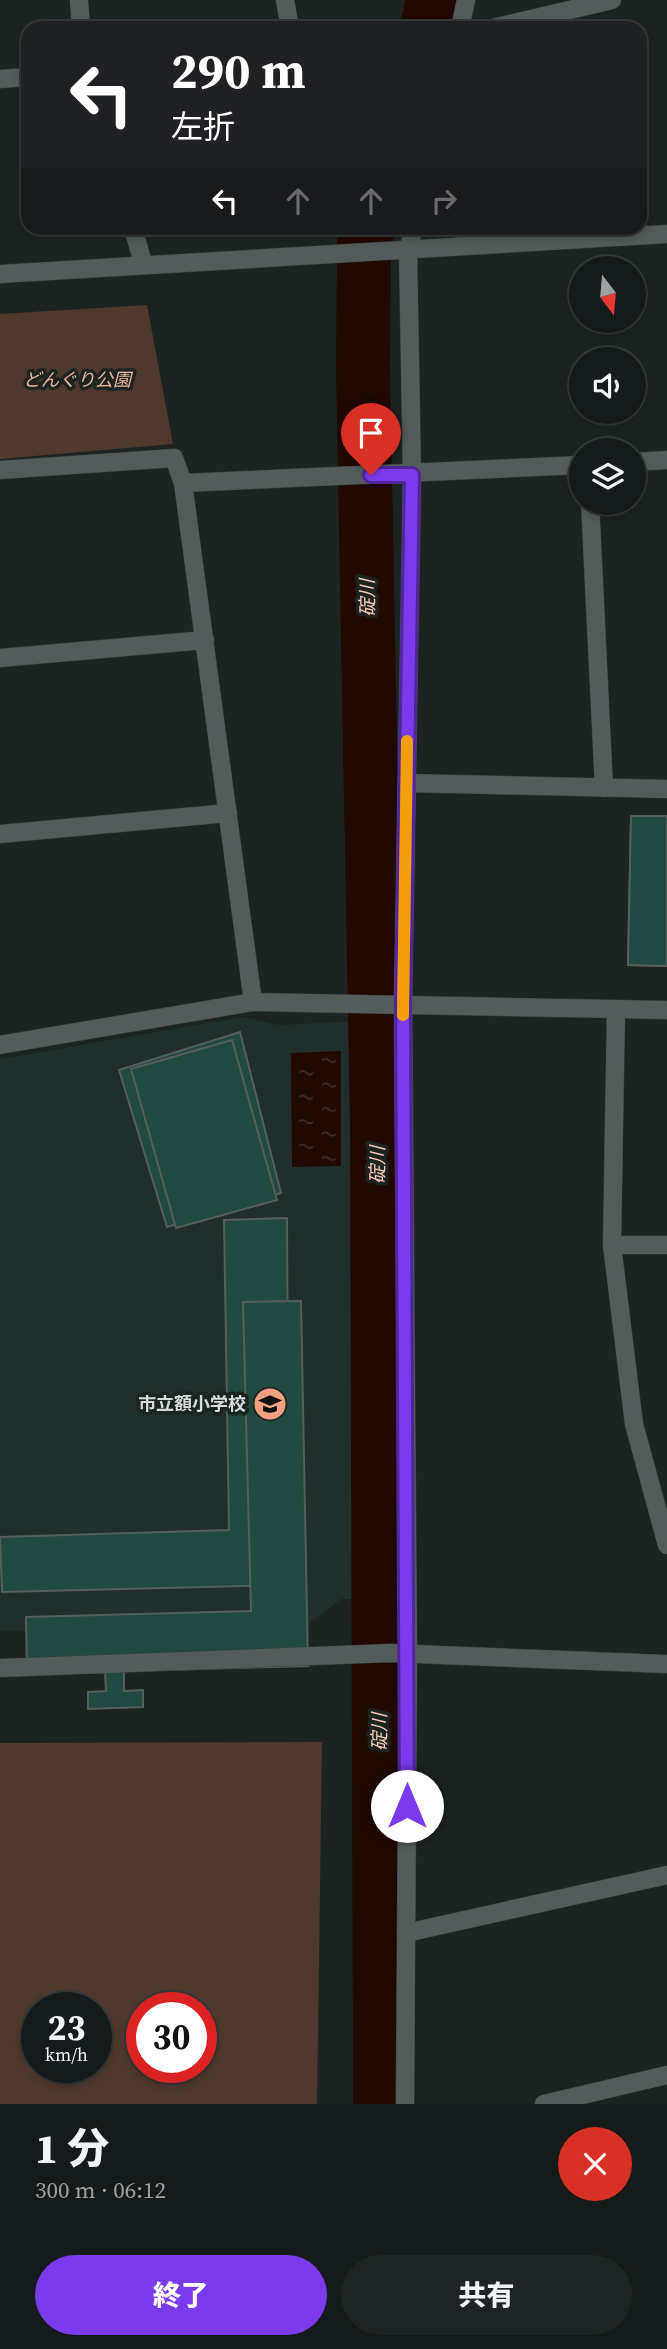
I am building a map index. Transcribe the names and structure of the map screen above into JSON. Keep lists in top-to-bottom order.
{
  "water": ["碇川"],
  "parks": ["どんぐり公園"],
  "places": {
    "school or university": ["市立額小学校"]
  },
  "north": "bottom",
  "page": {
    "turn": ["290 m", "左折"],
    "speed": "23 km/h",
    "limit": "30",
    "heading": ["1 分", "300 m · 06:12"],
    "buttons": ["終了", "共有"]
  }
}
